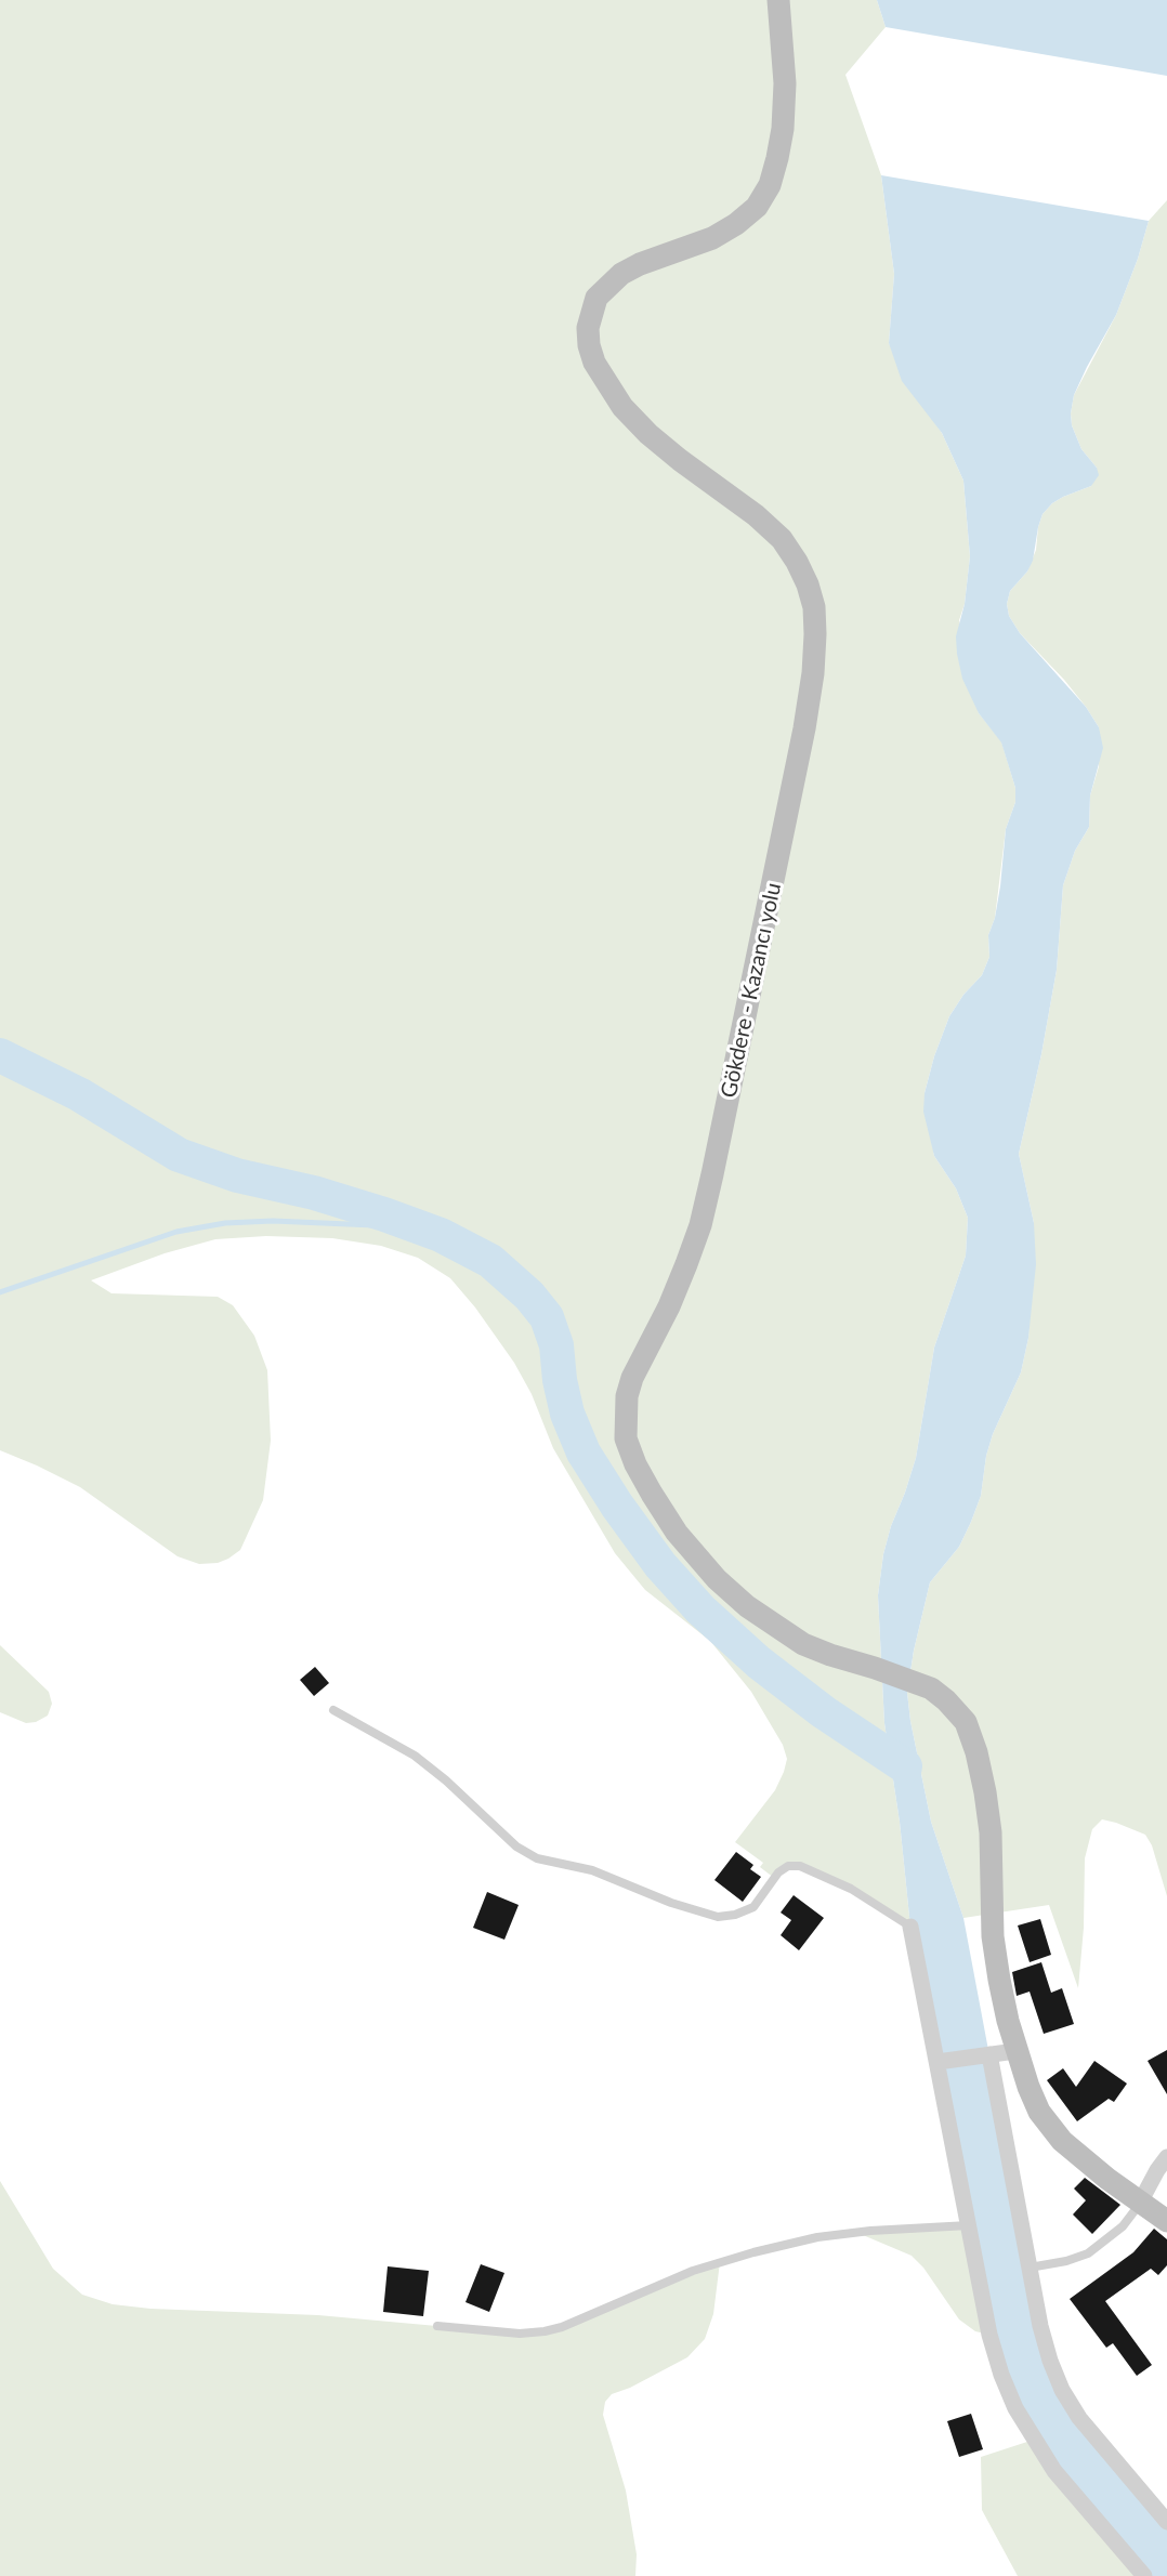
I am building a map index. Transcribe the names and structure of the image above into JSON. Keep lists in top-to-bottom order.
{
  "streets": {
    "street": ["Gökdere - Kazancı yolu"]
  }
}
